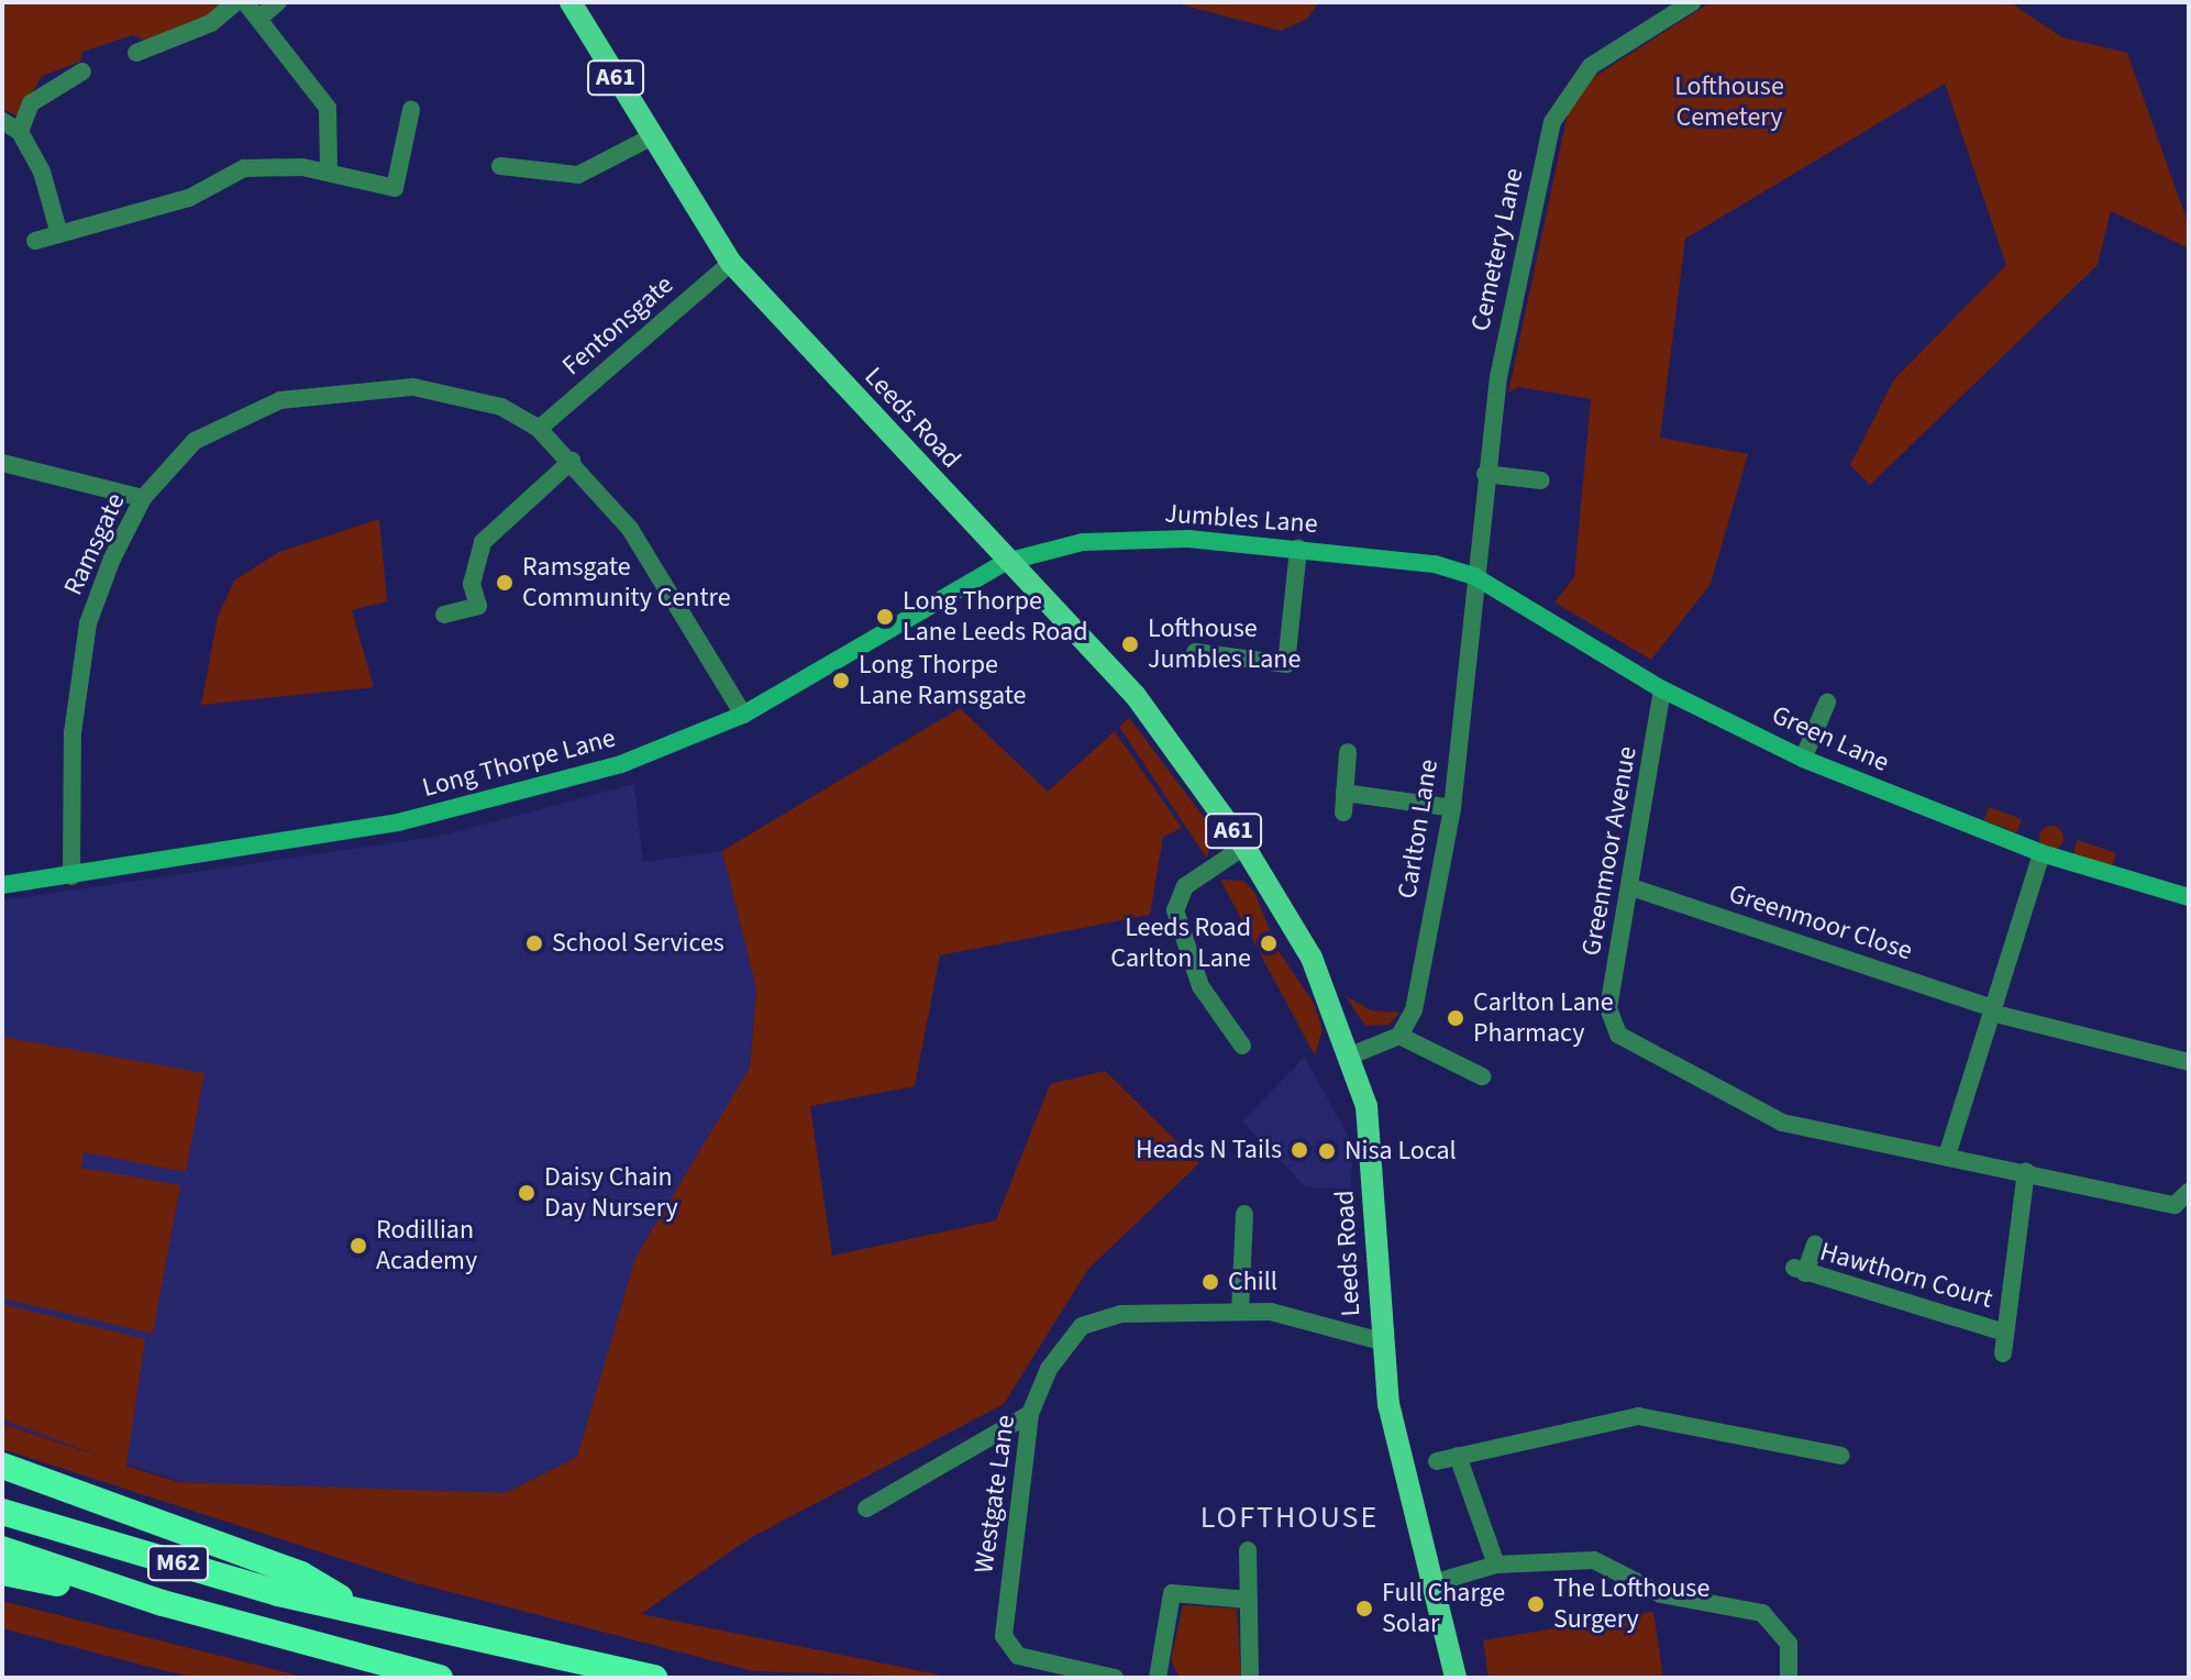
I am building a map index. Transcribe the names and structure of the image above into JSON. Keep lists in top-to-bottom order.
{
  "streets": {
    "highway": ["M62"],
    "main road": [
      "A61",
      "Leeds Road",
      "Jumbles Lane",
      "Green Lane",
      "Long Thorpe Lane"
    ],
    "street": [
      "Cemetery Lane",
      "Fentonsgate",
      "Ramsgate",
      "Carlton Lane",
      "Greenmoor Avenue",
      "Greenmoor Close",
      "Hawthorn Court",
      "Westgate Lane"
    ]
  },
  "crossings": [
    ["Cemetery Lane", "Jumbles Lane"],
    ["Cemetery Lane", "Green Lane"],
    ["Cemetery Lane", "Carlton Lane"],
    ["Fentonsgate", "Leeds Road"],
    ["Fentonsgate", "Ramsgate"],
    ["Leeds Road", "Jumbles Lane"],
    ["Leeds Road", "Long Thorpe Lane"],
    ["Jumbles Lane", "Green Lane"],
    ["Jumbles Lane", "Long Thorpe Lane"],
    ["Jumbles Lane", "Carlton Lane"],
    ["Ramsgate", "Long Thorpe Lane"],
    ["Green Lane", "Carlton Lane"],
    ["Green Lane", "Greenmoor Avenue"],
    ["Greenmoor Avenue", "Greenmoor Close"]
  ],
  "districts": ["LOFTHOUSE"],
  "parks": ["Lofthouse Cemetery"],
  "places": [
    "Ramsgate Community Centre",
    "Long Thorpe Lane Leeds Road",
    "Lofthouse Jumbles Lane",
    "Long Thorpe Lane Ramsgate",
    "School Services",
    "Leeds Road Carlton Lane",
    "Carlton Lane Pharmacy",
    "Heads N Tails",
    "Nisa Local",
    "Daisy Chain Day Nursery",
    "Rodillian Academy",
    "Chill",
    "The Lofthouse Surgery",
    "Full Charge Solar"
  ]
}
